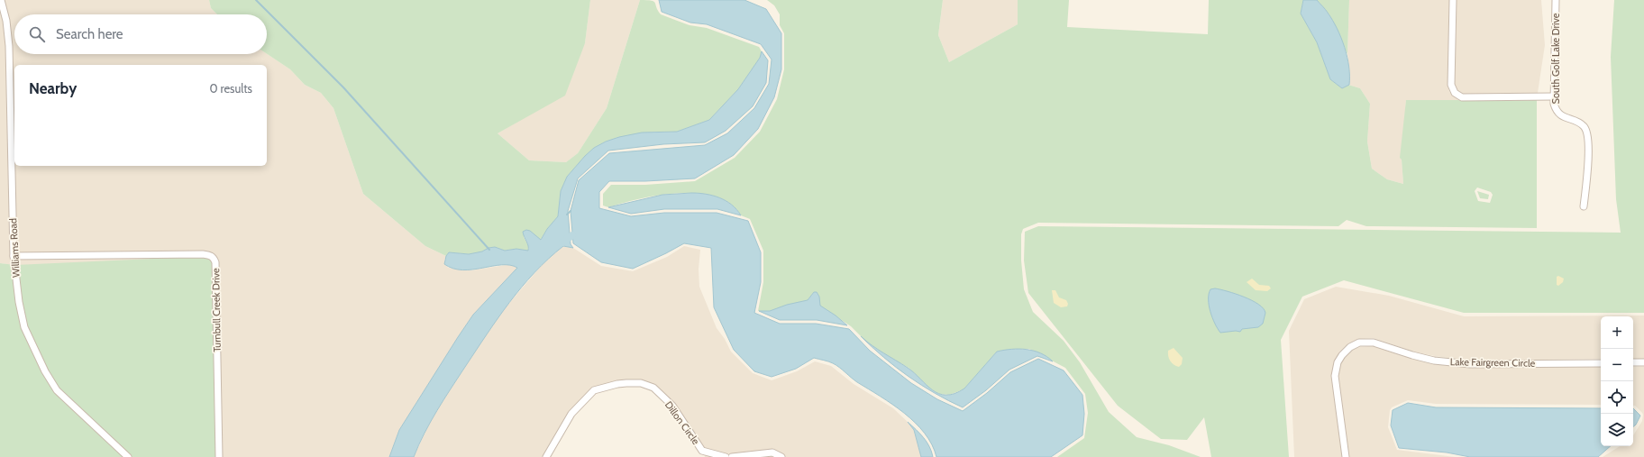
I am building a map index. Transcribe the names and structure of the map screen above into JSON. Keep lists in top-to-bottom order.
{
  "streets": {
    "street": [
      "South Golf Lake Drive",
      "Williams Road",
      "Turnbull Creek Drive",
      "Lake Fairgreen Circle",
      "Dillon Circle"
    ]
  },
  "crossings": [
    ["Williams Road", "Turnbull Creek Drive"]
  ],
  "page": {
    "search": "Search here",
    "heading": ["Nearby", "0 results"],
    "map_buttons": ["+", "−"]
  }
}
